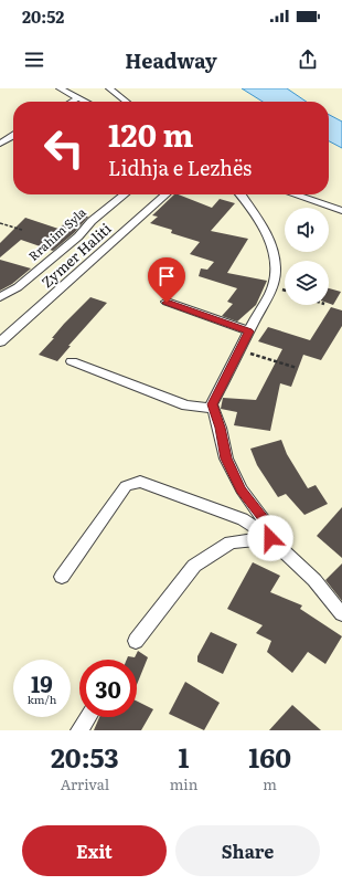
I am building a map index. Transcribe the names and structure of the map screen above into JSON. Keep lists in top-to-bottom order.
{
  "streets": {
    "street": ["Rrahim Syla", "Zymer Haliti"]
  },
  "page": {
    "status": "20:52",
    "header": "Headway",
    "turn": ["120 m", "Lidhja e Lezhës"],
    "speed": "19 km/h",
    "limit": "30",
    "eta": [
      "20:53",
      "Arrival",
      "1",
      "min",
      "160",
      "m"
    ],
    "buttons": ["Exit", "Share"]
  }
}
